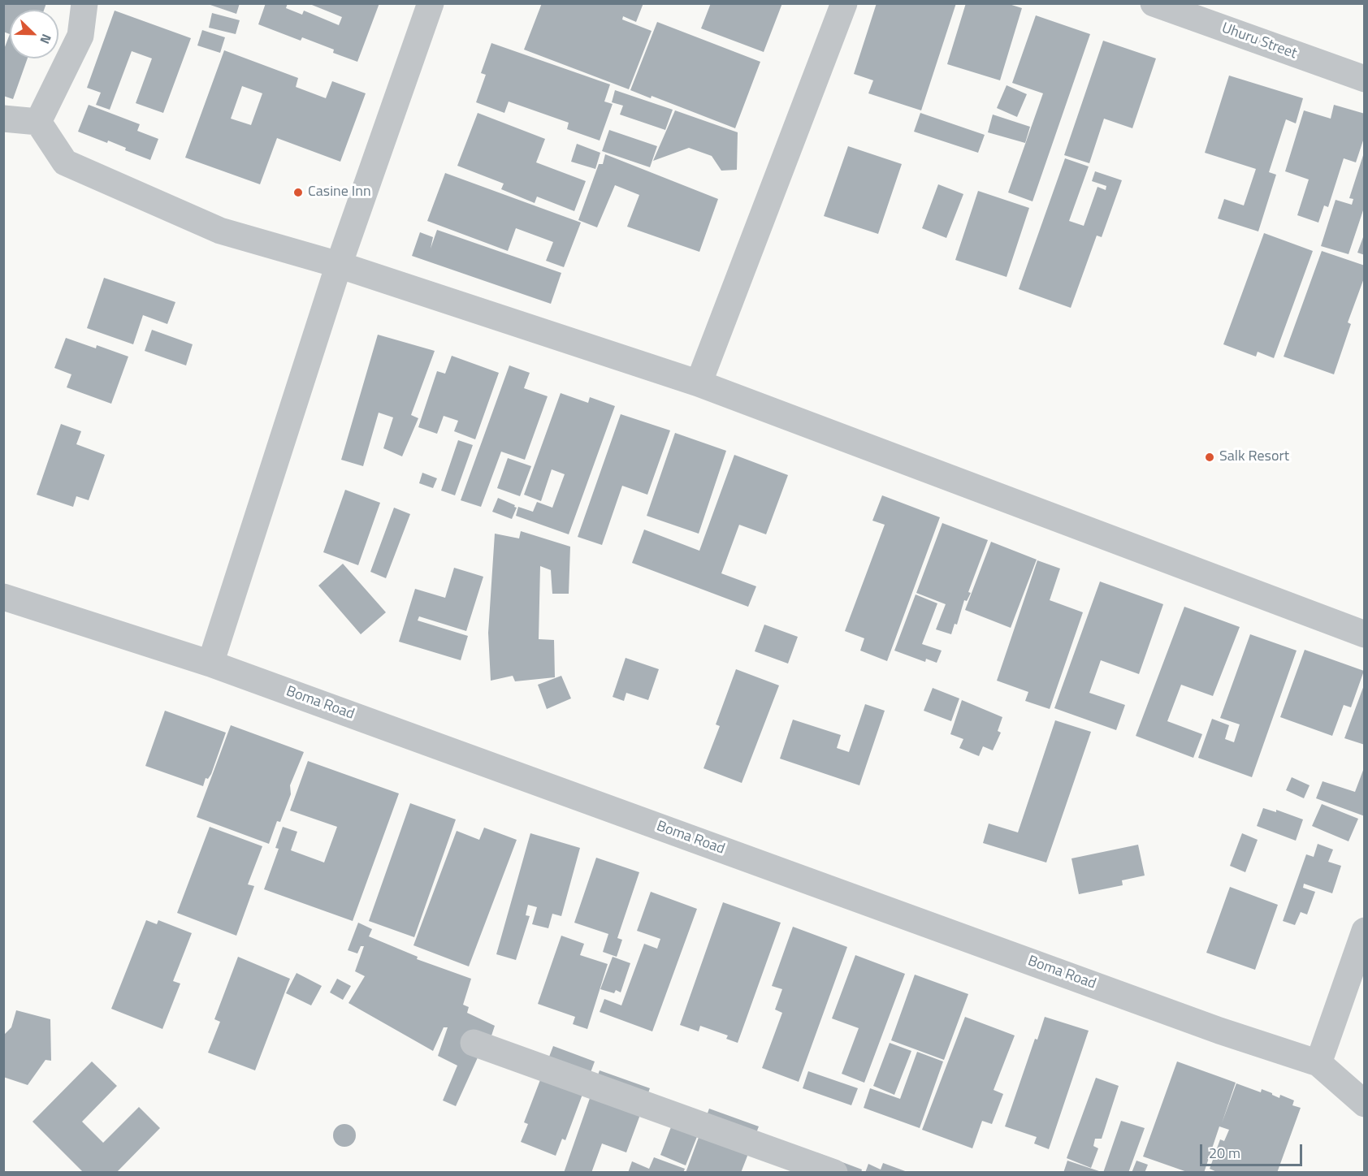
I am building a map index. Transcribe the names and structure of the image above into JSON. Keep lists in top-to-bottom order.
{
  "streets": {
    "street": ["Uhuru Street", "Boma Road"]
  },
  "places": ["Casine Inn", "Salk Resort"],
  "scale_bar": "20 m",
  "north": "bottom right"
}
